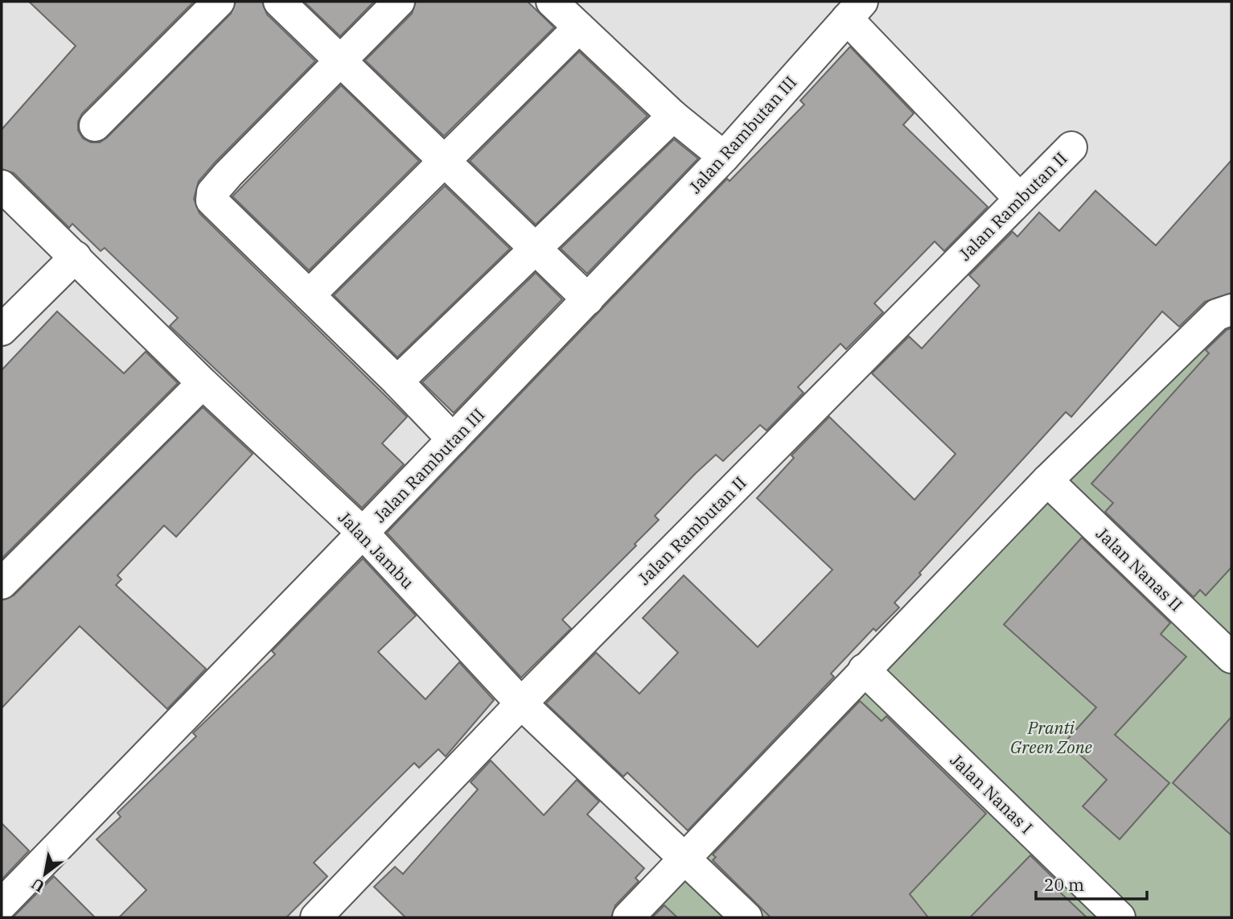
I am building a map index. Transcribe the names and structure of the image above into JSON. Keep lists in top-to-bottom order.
{
  "streets": {
    "street": [
      "Jalan Rambutan III",
      "Jalan Rambutan II",
      "Jalan Jambu",
      "Jalan Nanas II",
      "Jalan Nanas I"
    ]
  },
  "crossings": [
    ["Jalan Rambutan III", "Jalan Jambu"],
    ["Jalan Rambutan II", "Jalan Jambu"]
  ],
  "parks": ["Pranti Green Zone"],
  "scale_bar": "20 m",
  "north": "bottom left"
}
